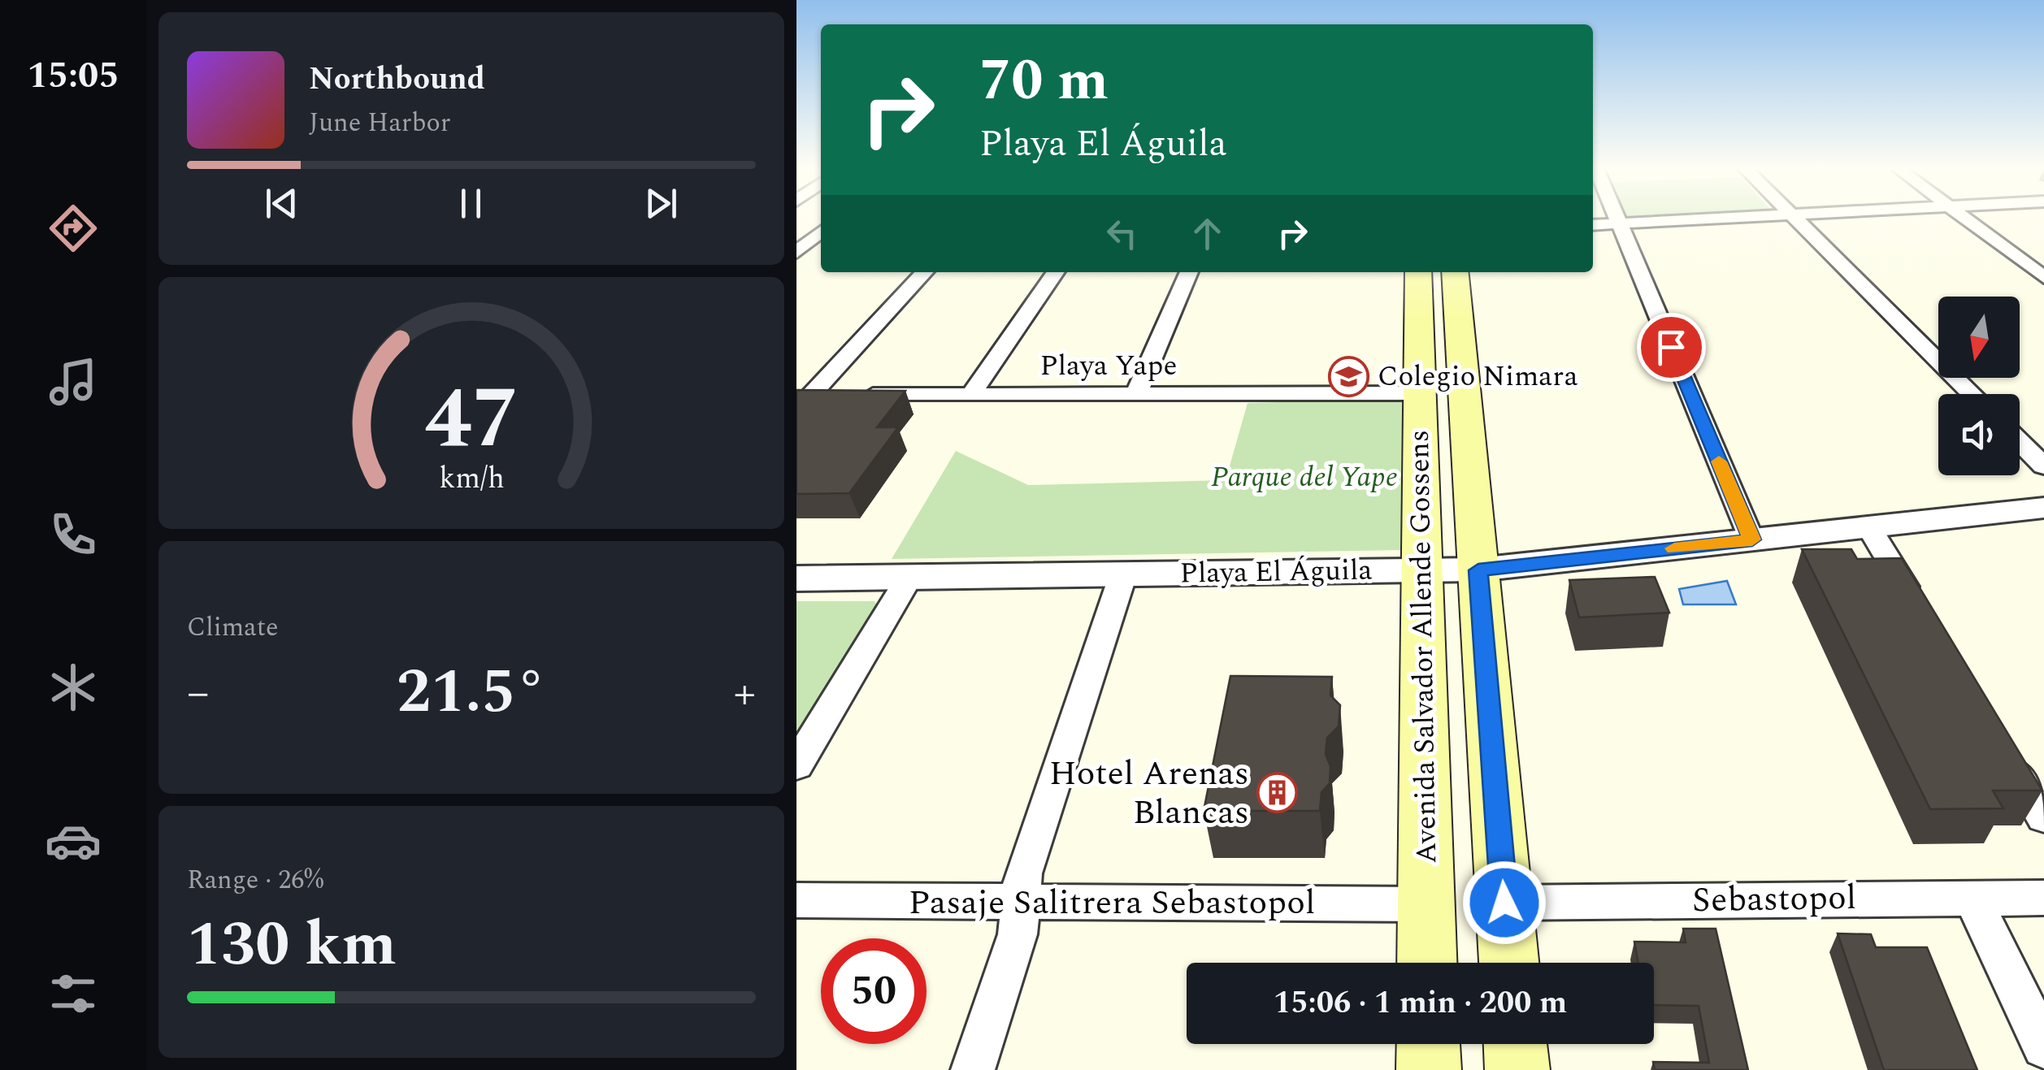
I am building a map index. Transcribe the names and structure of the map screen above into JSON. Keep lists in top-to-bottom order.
{
  "streets": {
    "main road": ["Avenida Salvador Allende Gossens"],
    "street": [
      "Playa Yape",
      "Playa El Águila",
      "Sebastopol",
      "Pasaje Salitrera Sebastopol"
    ]
  },
  "crossings": [
    ["Playa Yape", "Avenida Salvador Allende Gossens"],
    ["Playa El Águila", "Avenida Salvador Allende Gossens"],
    ["Avenida Salvador Allende Gossens", "Sebastopol"],
    ["Avenida Salvador Allende Gossens", "Pasaje Salitrera Sebastopol"]
  ],
  "parks": ["Parque del Yape"],
  "places": {
    "school or university": ["Colegio Nimara"],
    "building": ["Hotel Arenas Blancas"]
  },
  "north": "bottom",
  "page": {
    "tabs": "15:05",
    "turn": ["70 m", "Playa El Águila"],
    "song": ["Northbound", "June Harbor"],
    "tile": [
      "Climate",
      ["Range · 26%", "130 km"]
    ],
    "heat": ["−", "21.5°", "+"],
    "limit": "50",
    "trip": "15:06 · 1 min · 200 m",
    "gauge": ["47", "km/h"]
  }
}
